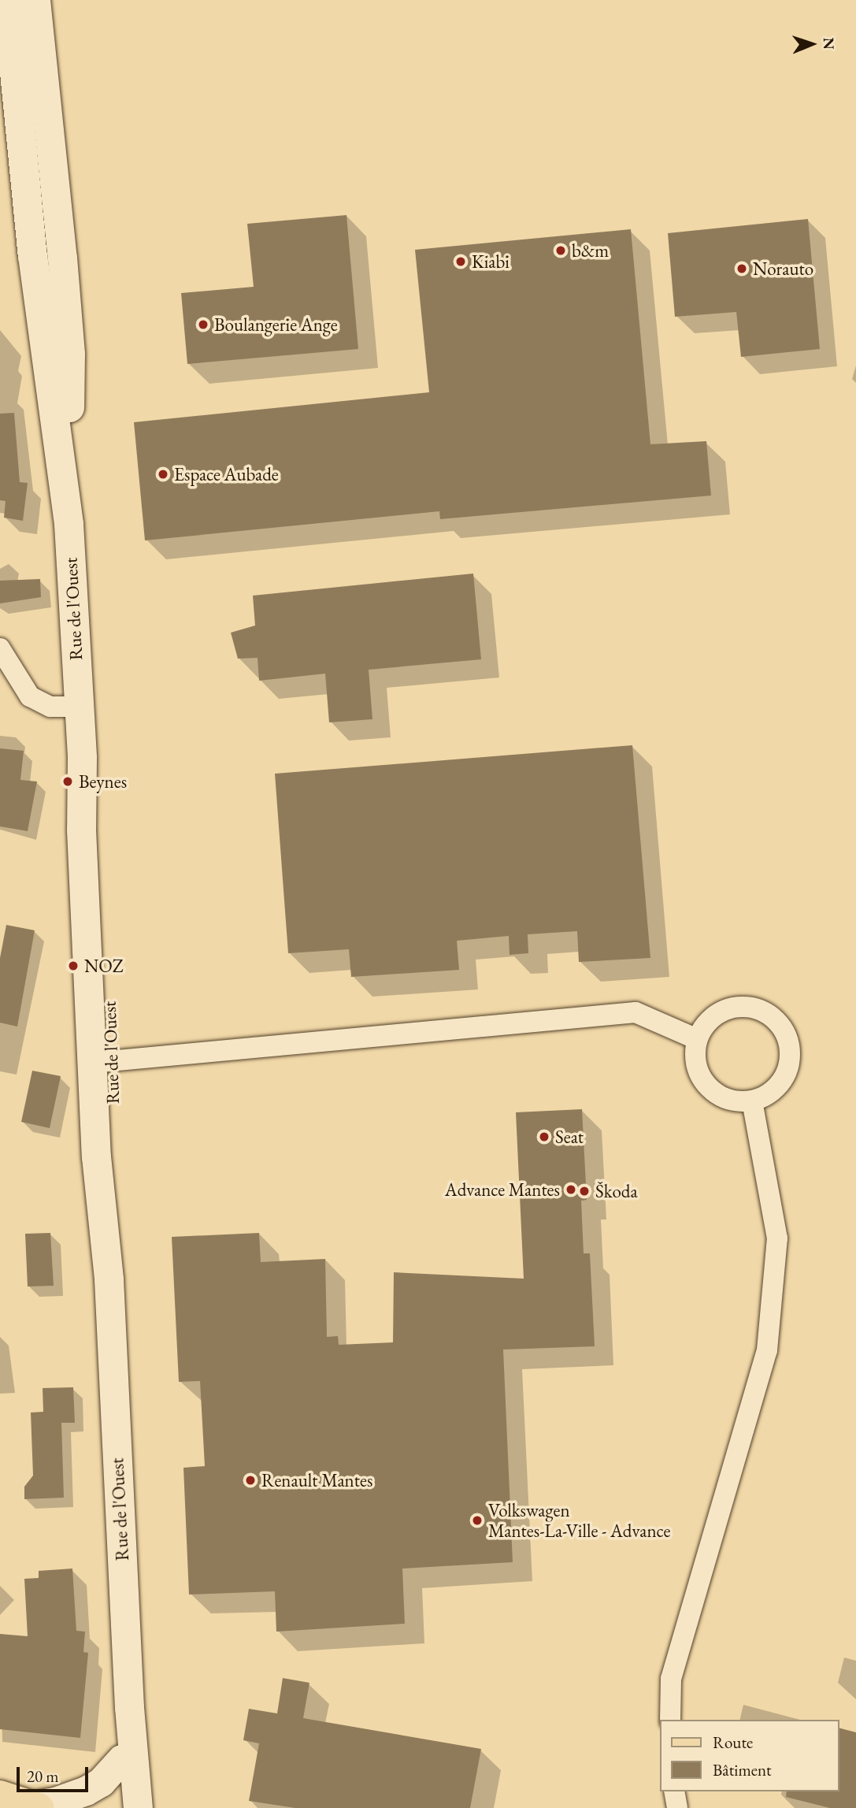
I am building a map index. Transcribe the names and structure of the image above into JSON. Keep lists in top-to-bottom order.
{
  "streets": {
    "main road": ["Rue de l'Ouest"]
  },
  "places": [
    "b&m",
    "Kiabi",
    "Norauto",
    "Boulangerie Ange",
    "Espace Aubade",
    "Beynes",
    "NOZ",
    "Seat",
    "Advance Mantes",
    "Škoda",
    "Renault Mantes",
    "Volkswagen Mantes-La-Ville - Advance"
  ],
  "legend": ["Route", "Bâtiment"],
  "scale_bar": "20 m",
  "north": "right"
}
